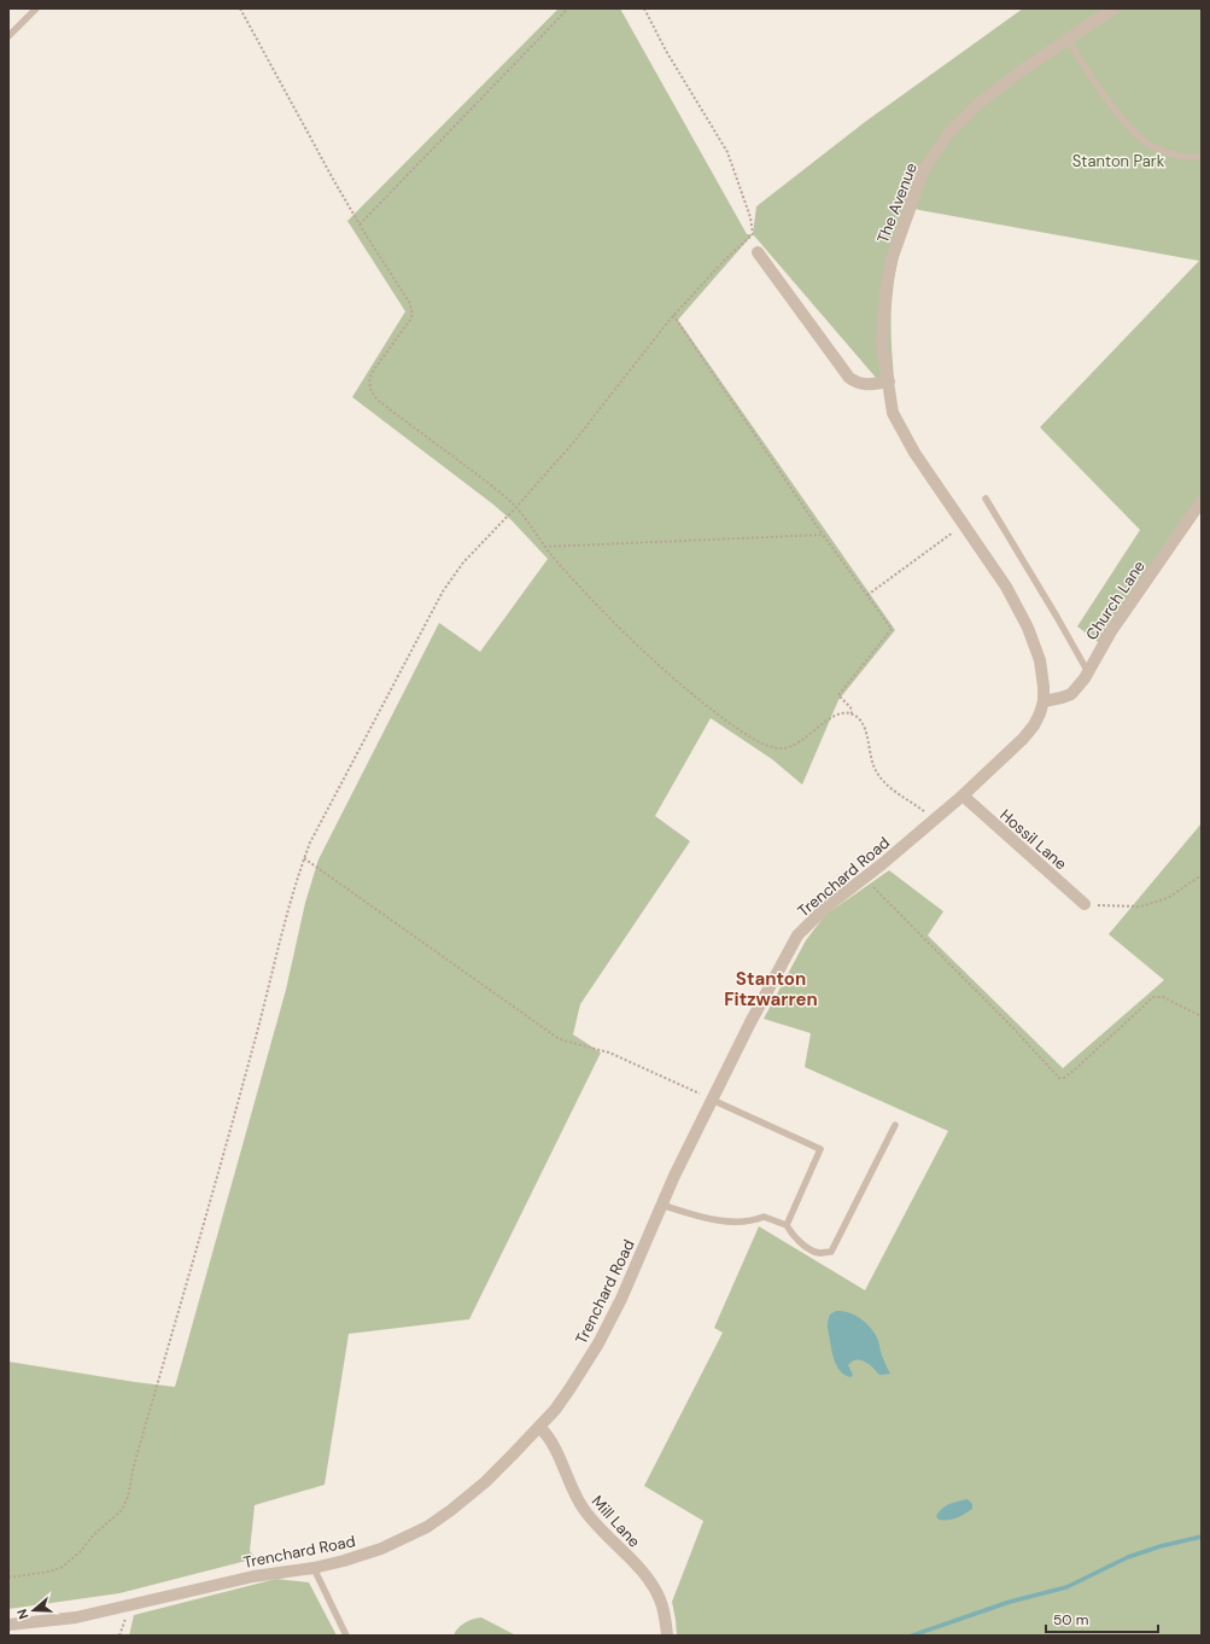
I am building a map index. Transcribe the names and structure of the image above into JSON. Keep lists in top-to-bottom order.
{
  "streets": {
    "street": [
      "The Avenue",
      "Church Lane",
      "Hossil Lane",
      "Trenchard Road",
      "Mill Lane"
    ]
  },
  "crossings": [
    ["The Avenue", "Church Lane"],
    ["The Avenue", "Trenchard Road"],
    ["Church Lane", "Trenchard Road"],
    ["Hossil Lane", "Trenchard Road"],
    ["Trenchard Road", "Mill Lane"]
  ],
  "districts": ["Stanton Fitzwarren"],
  "parks": ["Stanton Park"],
  "scale_bar": "50 m",
  "north": "left"
}
